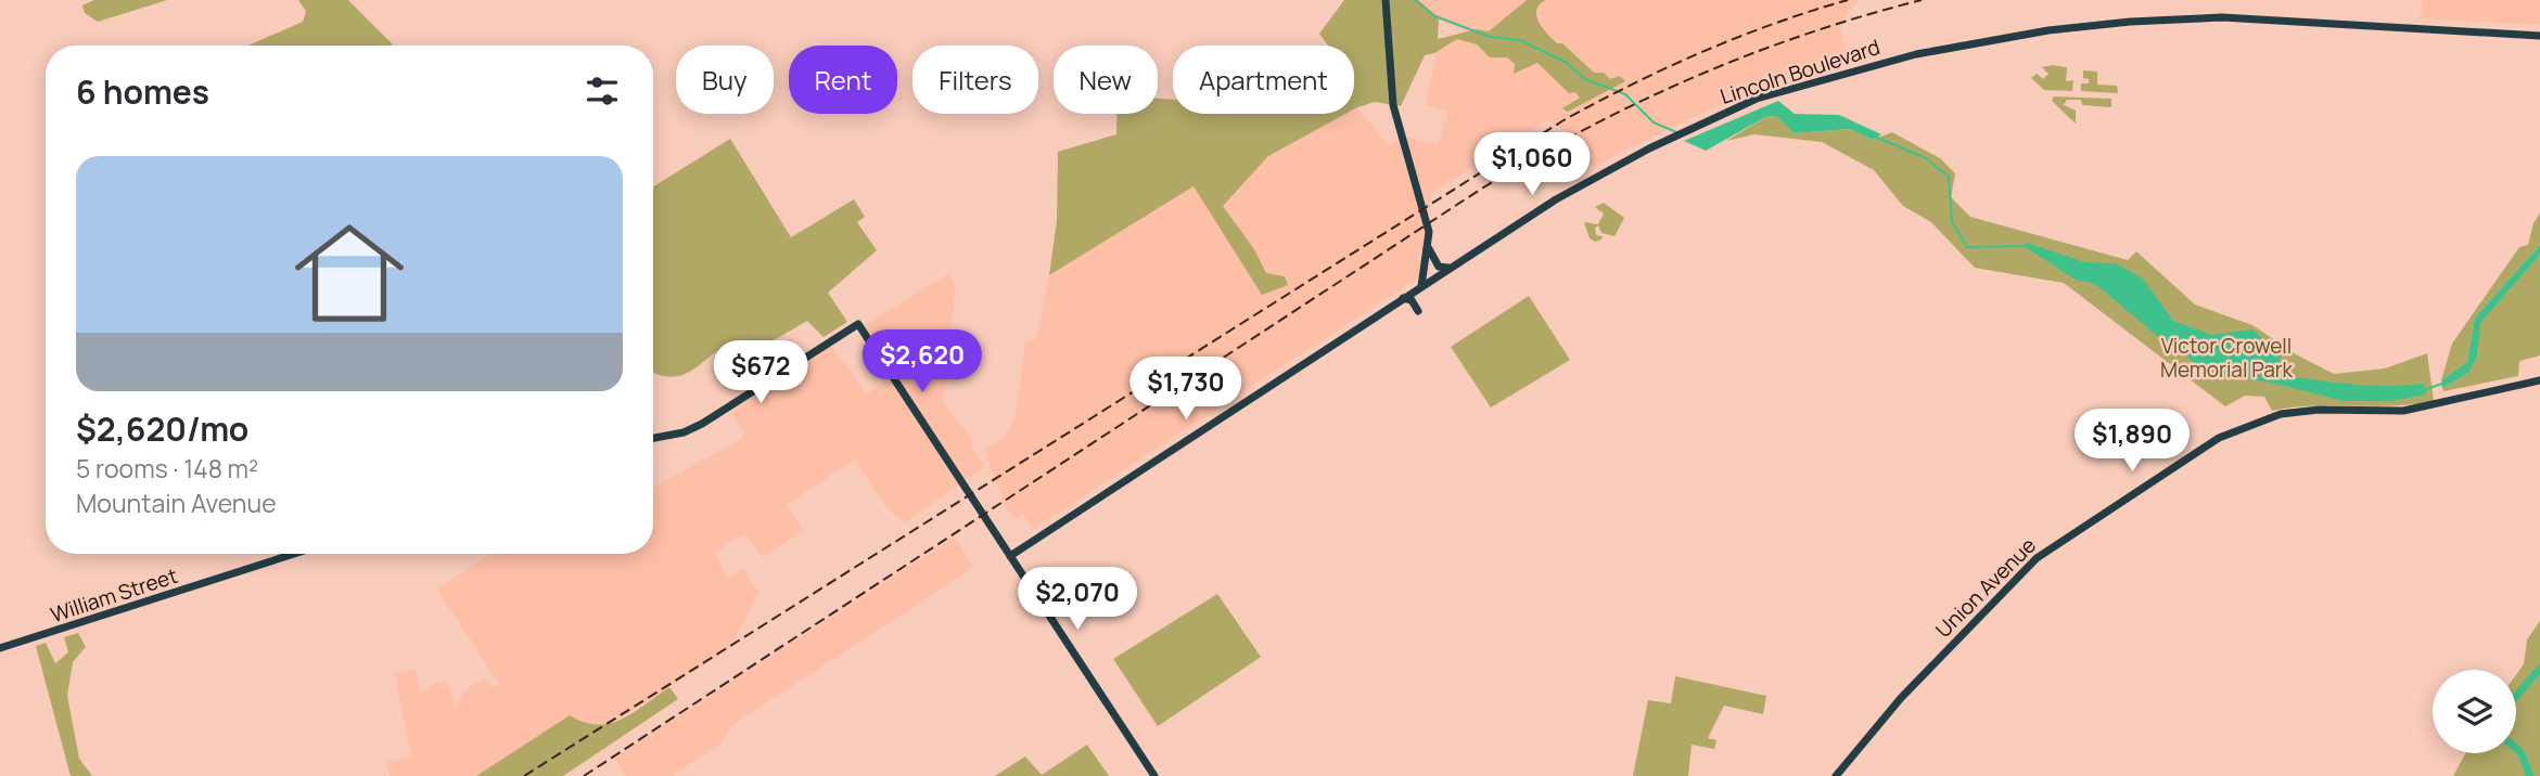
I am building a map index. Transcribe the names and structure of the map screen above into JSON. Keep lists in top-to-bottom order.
{
  "streets": {
    "main road": ["Lincoln Boulevard", "Union Avenue", "William Street"]
  },
  "parks": ["Victor Crowell Memorial Park"],
  "page": {
    "chip": [
      "Buy",
      "Rent",
      "Filters",
      "New",
      "Apartment"
    ],
    "heading": "6 homes",
    "price": [
      "$1,060",
      "$2,620",
      "$672",
      "$1,730",
      "$1,890",
      "$2,070"
    ],
    "list": [
      {
        "name": "$2,620/mo",
        "note": "5 rooms · 148 m² · Mountain Avenue"
      }
    ]
  }
}
